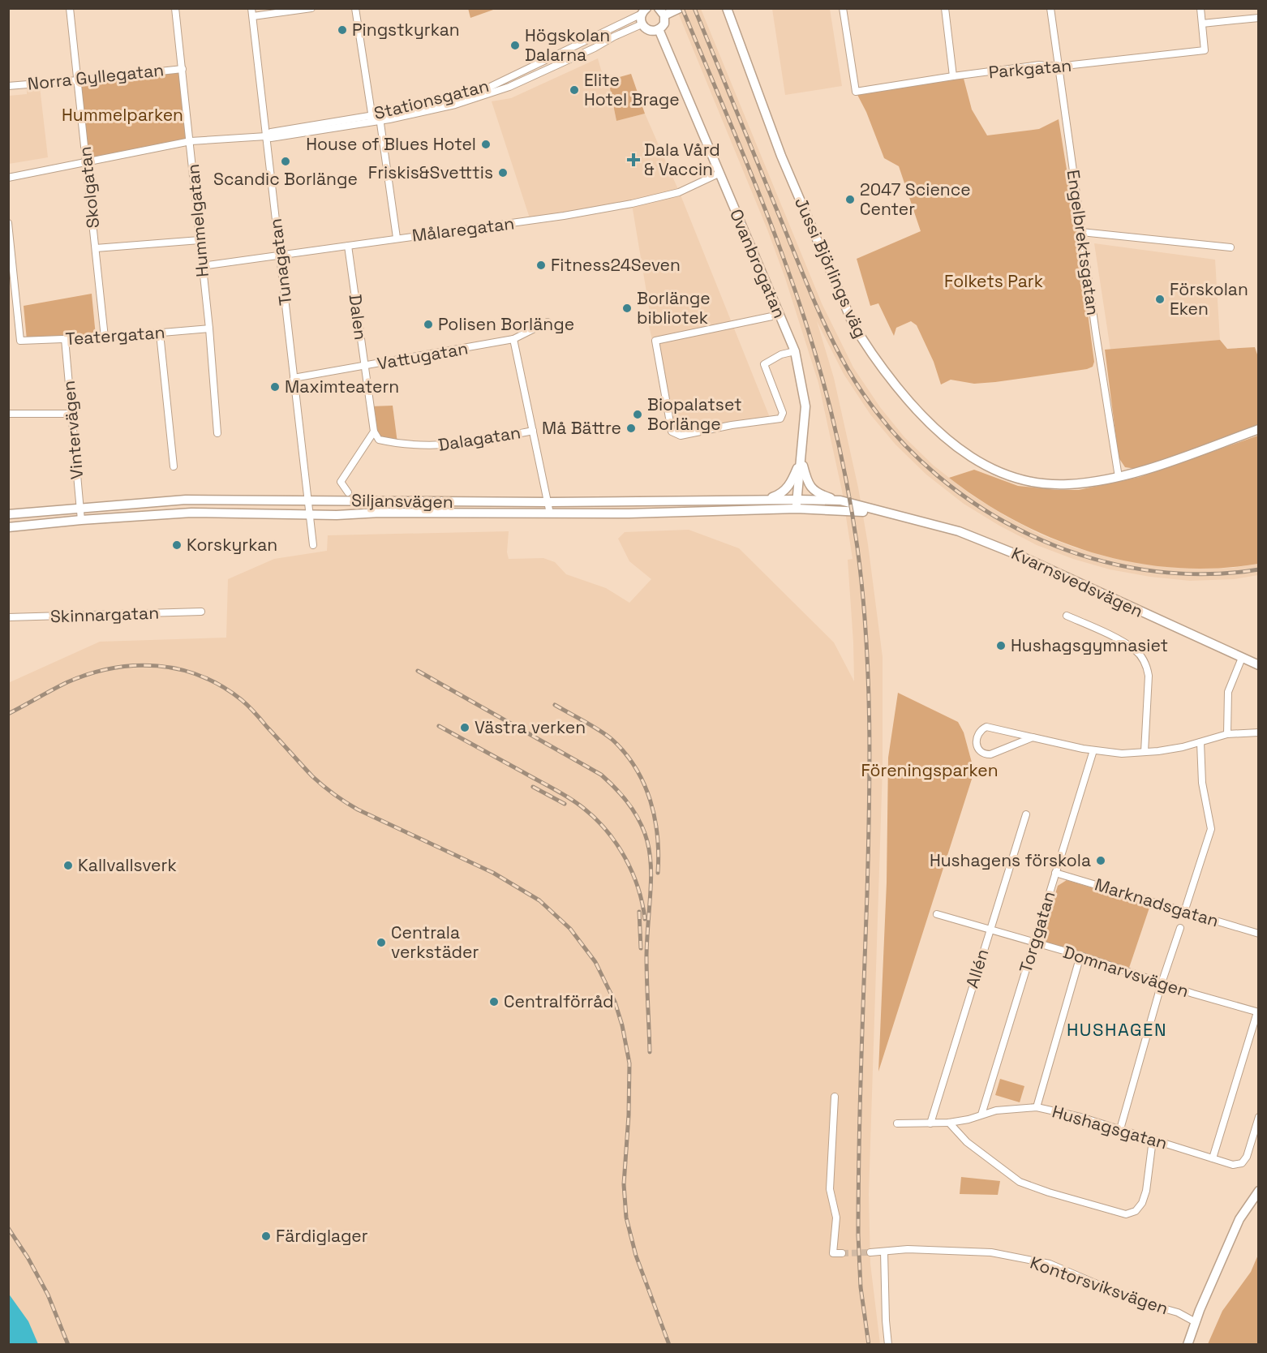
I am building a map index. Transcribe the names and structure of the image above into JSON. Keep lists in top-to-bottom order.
{
  "streets": {
    "street": [
      "Parkgatan",
      "Norra Gyllegatan",
      "Stationsgatan",
      "Skolgatan",
      "Hummelgatan",
      "Målaregatan",
      "Engelbrektsgatan",
      "Tunagatan",
      "Ovanbrogatan",
      "Jussi Björlings väg",
      "Dalen",
      "Teatergatan",
      "Vattugatan",
      "Vintervägen",
      "Dalagatan",
      "Siljansvägen",
      "Kvarnsvedsvägen",
      "Skinnargatan",
      "Marknadsgatan",
      "Torggatan",
      "Allén",
      "Domnarvsvägen",
      "Hushagsgatan",
      "Kontorsviksvägen"
    ]
  },
  "crossings": [
    ["Parkgatan", "Engelbrektsgatan"],
    ["Norra Gyllegatan", "Skolgatan"],
    ["Norra Gyllegatan", "Hummelgatan"],
    ["Stationsgatan", "Skolgatan"],
    ["Stationsgatan", "Hummelgatan"],
    ["Stationsgatan", "Tunagatan"],
    ["Skolgatan", "Teatergatan"],
    ["Hummelgatan", "Målaregatan"],
    ["Hummelgatan", "Teatergatan"],
    ["Målaregatan", "Tunagatan"],
    ["Målaregatan", "Ovanbrogatan"],
    ["Målaregatan", "Dalen"],
    ["Engelbrektsgatan", "Jussi Björlings väg"],
    ["Tunagatan", "Vattugatan"],
    ["Tunagatan", "Siljansvägen"],
    ["Ovanbrogatan", "Siljansvägen"],
    ["Ovanbrogatan", "Kvarnsvedsvägen"],
    ["Dalen", "Vattugatan"],
    ["Dalen", "Dalagatan"],
    ["Teatergatan", "Vintervägen"],
    ["Vintervägen", "Siljansvägen"],
    ["Siljansvägen", "Kvarnsvedsvägen"],
    ["Marknadsgatan", "Torggatan"],
    ["Torggatan", "Domnarvsvägen"],
    ["Torggatan", "Hushagsgatan"],
    ["Allén", "Domnarvsvägen"],
    ["Allén", "Hushagsgatan"]
  ],
  "districts": ["HUSHAGEN"],
  "parks": ["Hummelparken", "Folkets Park", "Föreningsparken"],
  "places": {
    "other": [
      "Pingstkyrkan",
      "Högskolan Dalarna",
      "Elite Hotel Brage",
      "House of Blues Hotel",
      "Scandic Borlänge",
      "Friskis&Svetttis",
      "2047 Science Center",
      "Fitness24Seven",
      "Förskolan Eken",
      "Borlänge bibliotek",
      "Polisen Borlänge",
      "Maximteatern",
      "Biopalatset Borlänge",
      "Må Bättre",
      "Korskyrkan",
      "Hushagsgymnasiet",
      "Västra verken",
      "Hushagens förskola",
      "Kallvallsverk",
      "Centrala verkstäder",
      "Centralförråd",
      "Färdiglager"
    ],
    "health": ["Dala Vård & Vaccin"]
  }
}
